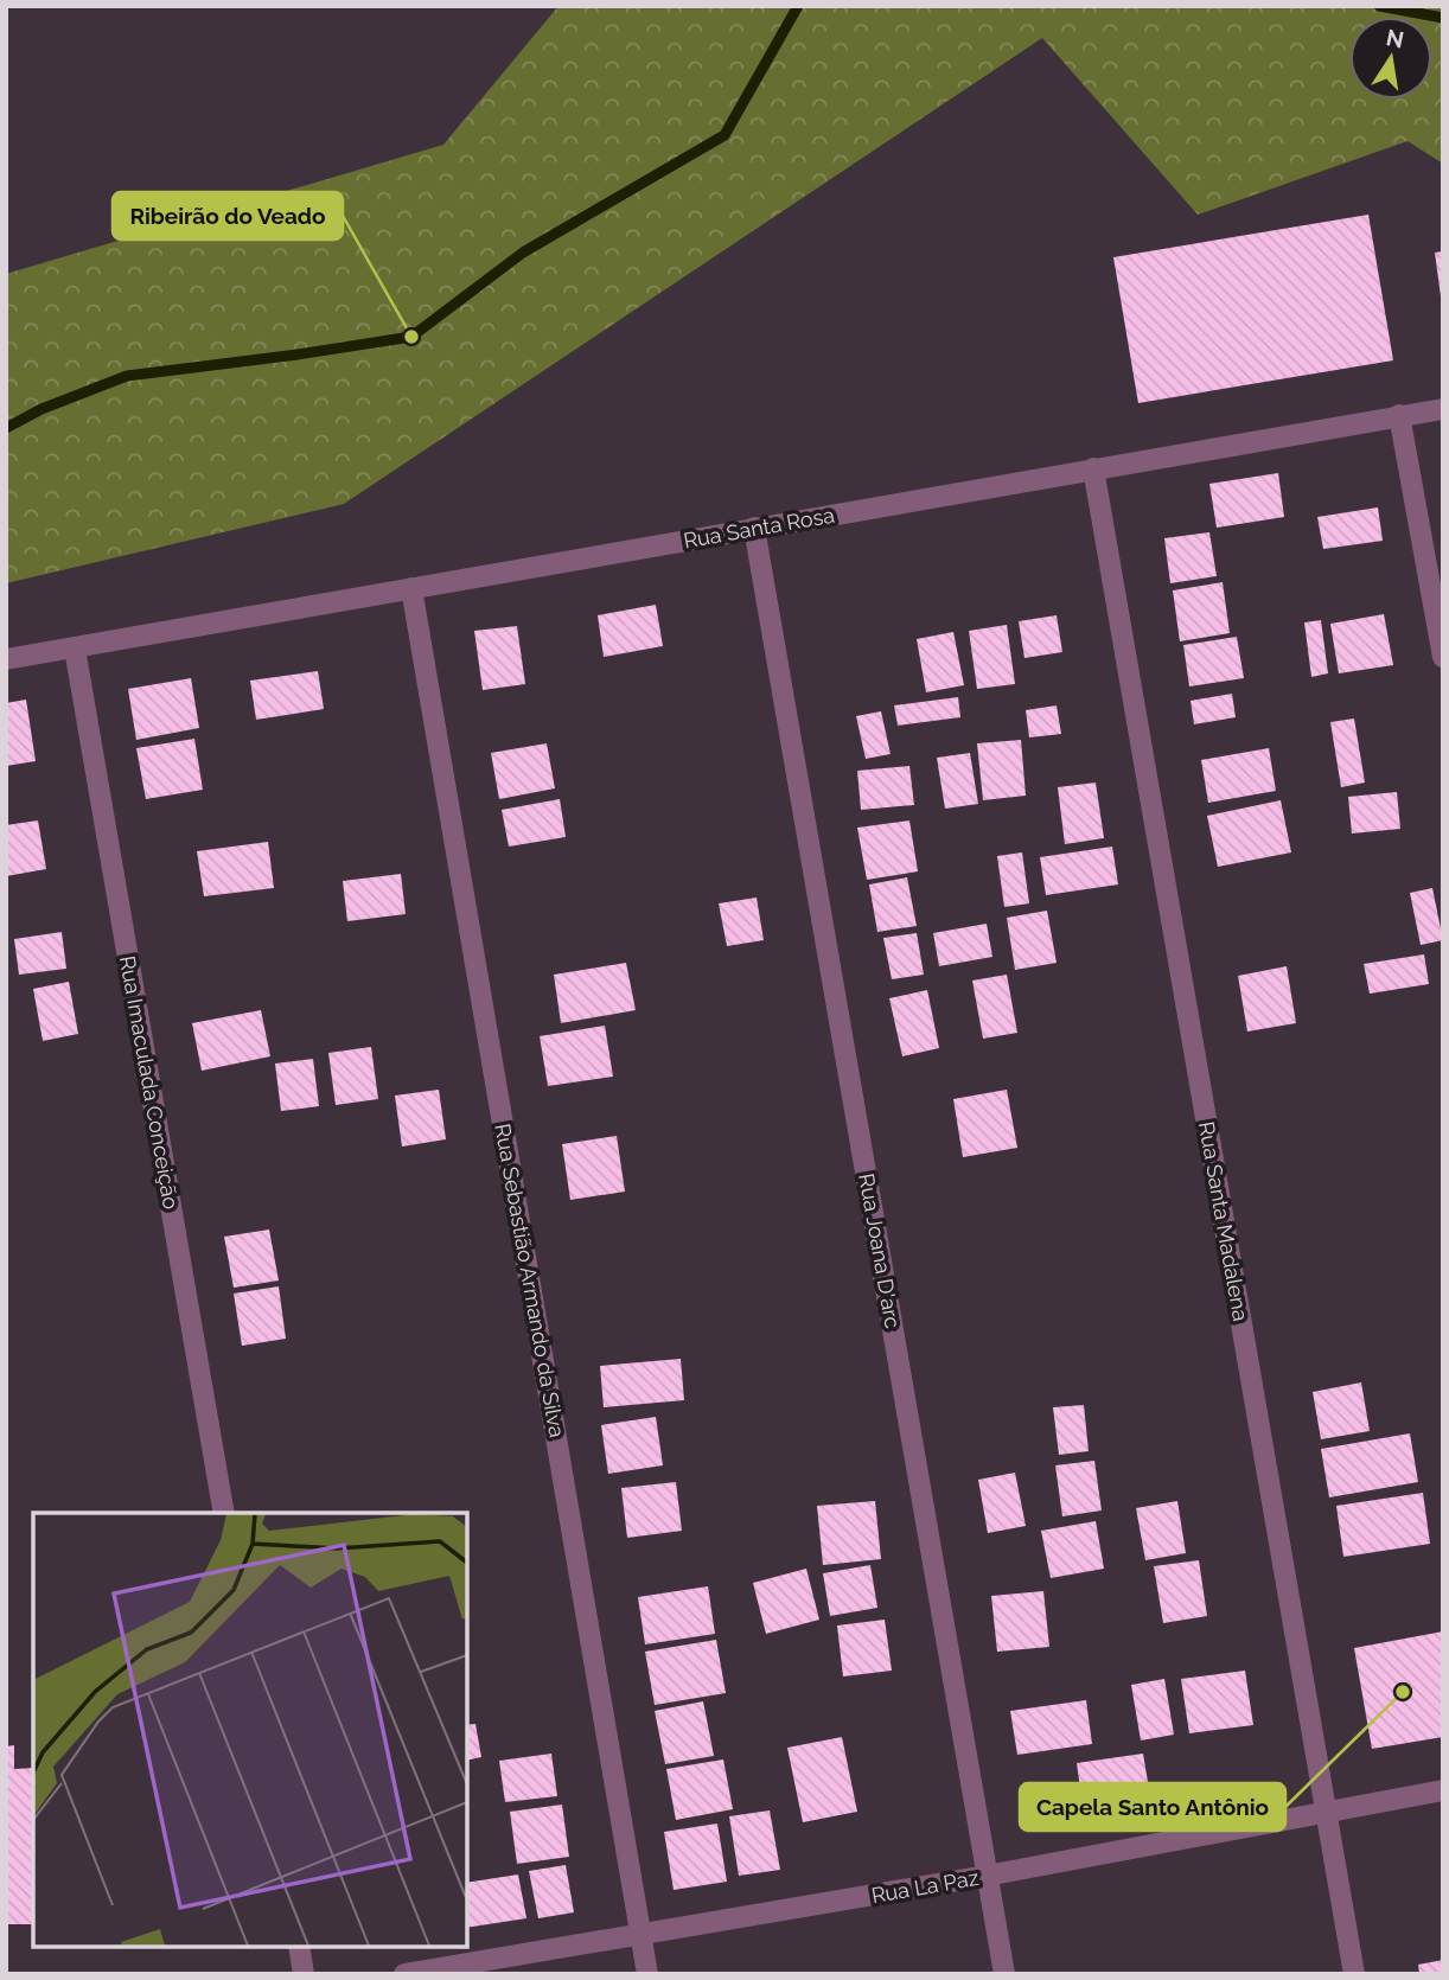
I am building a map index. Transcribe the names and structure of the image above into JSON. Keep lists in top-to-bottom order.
{
  "streets": {
    "street": [
      "Rua Santa Rosa",
      "Rua Imaculada Conceição",
      "Rua Santa Madalena",
      "Rua Joana D'arc",
      "Rua Sebastião Armando da Silva",
      "Rua La Paz"
    ]
  },
  "crossings": [
    ["Rua Santa Rosa", "Rua Imaculada Conceição"],
    ["Rua Santa Rosa", "Rua Santa Madalena"],
    ["Rua Santa Rosa", "Rua Joana D'arc"],
    ["Rua Santa Rosa", "Rua Sebastião Armando da Silva"],
    ["Rua Santa Madalena", "Rua La Paz"],
    ["Rua Joana D'arc", "Rua La Paz"],
    ["Rua Sebastião Armando da Silva", "Rua La Paz"]
  ],
  "places": ["Ribeirão do Veado", "Capela Santo Antônio"],
  "north": "top"
}
